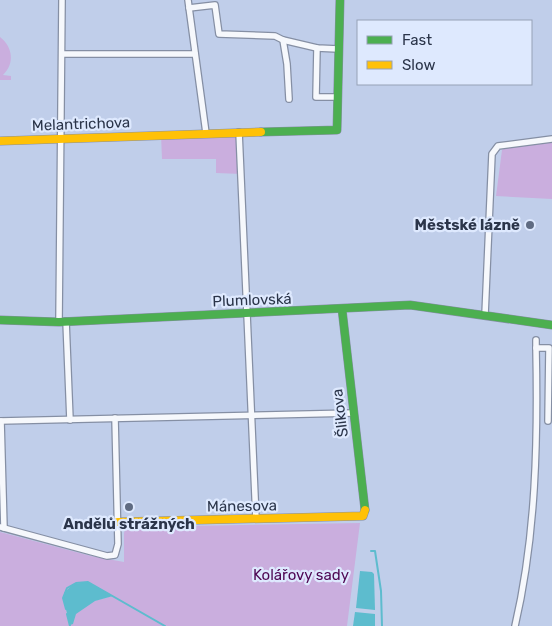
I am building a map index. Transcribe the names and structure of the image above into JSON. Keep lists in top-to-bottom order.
{
  "streets": {
    "street": [
      "Melantrichova",
      "Plumlovská",
      "Šlikova",
      "Mánesova"
    ]
  },
  "crossings": [
    ["Plumlovská", "Šlikova"],
    ["Šlikova", "Mánesova"]
  ],
  "parks": ["Kolářovy sady"],
  "places": ["Městské lázně", "Andělů strážných"],
  "legend": ["Fast", "Slow"]
}
